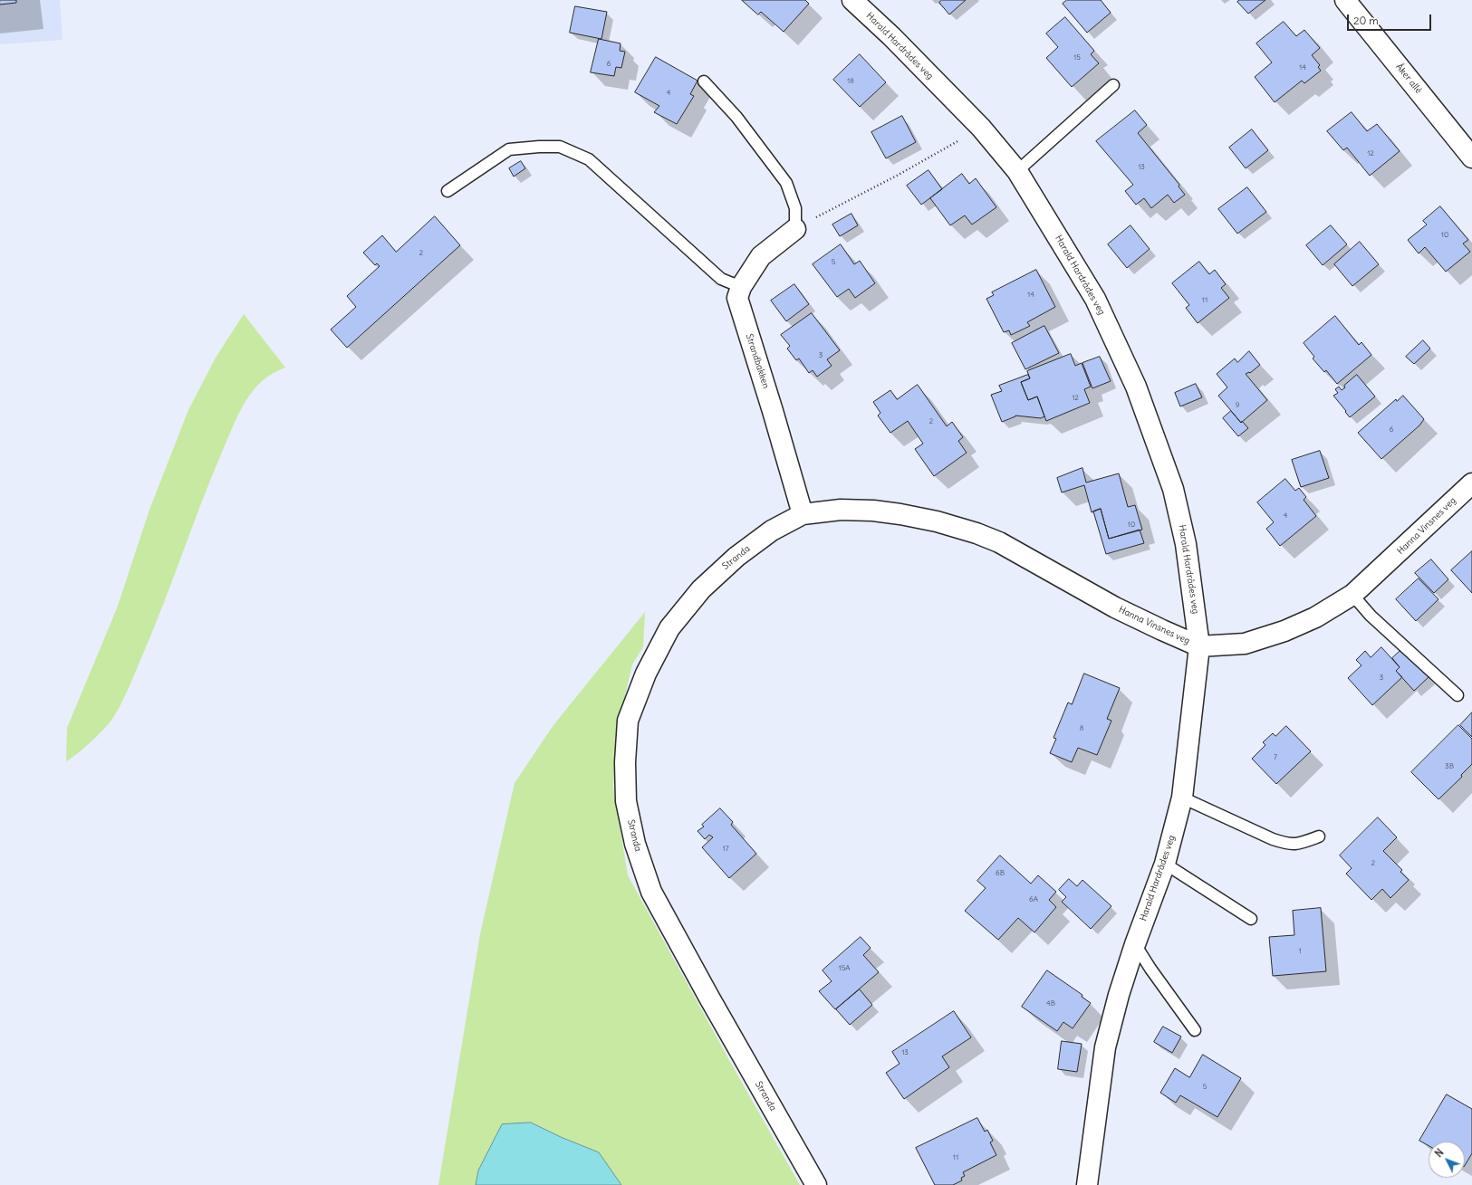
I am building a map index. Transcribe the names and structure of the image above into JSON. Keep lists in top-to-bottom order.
{
  "streets": {
    "street": [
      "Harald Hardrådes veg",
      "Åker allé",
      "Strandbakken",
      "Hanna Vinsnes veg",
      "Stranda"
    ]
  },
  "crossings": [
    ["Harald Hardrådes veg", "Hanna Vinsnes veg"],
    ["Strandbakken", "Hanna Vinsnes veg"],
    ["Strandbakken", "Stranda"],
    ["Hanna Vinsnes veg", "Stranda"]
  ],
  "house_numbers": [
    "15",
    "6",
    "14",
    "18",
    "4",
    "12",
    "13",
    "10",
    "2",
    "5",
    "14",
    "11",
    "3",
    "12",
    "9",
    "2",
    "6",
    "4",
    "10",
    "3",
    "8",
    "7",
    "3B",
    "17",
    "2",
    "6B",
    "6A",
    "1",
    "15A",
    "4B",
    "13",
    "5",
    "11"
  ],
  "scale_bar": "20 m",
  "north": "top left"
}
